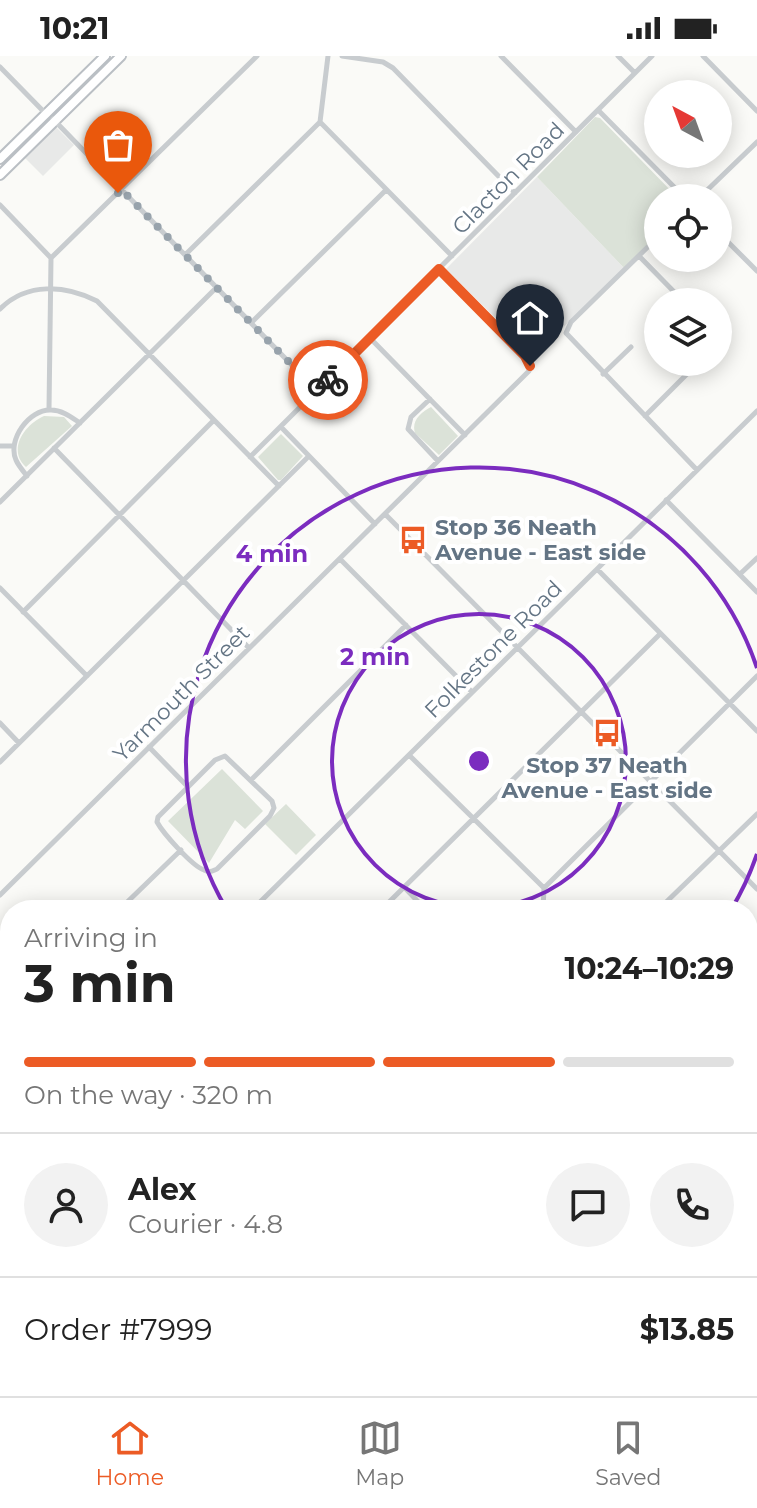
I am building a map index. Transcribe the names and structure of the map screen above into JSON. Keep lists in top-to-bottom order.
{
  "streets": {
    "street": ["Clacton Road", "Folkestone Road", "Yarmouth Street"]
  },
  "crossings": [
    ["Clacton Road", "Yarmouth Street"]
  ],
  "places": {
    "bus stop": ["Stop 36 Neath Avenue - East side", "Stop 37 Neath Avenue - East side"]
  },
  "north": "top left",
  "page": {
    "status": "10:21",
    "heading": ["3 min", "Arriving in", "10:24–10:29"],
    "panel": [
      "Alex",
      "Courier · 4.8",
      "Order #7999",
      "$13.85"
    ],
    "bar": "On the way · 320 m",
    "tabs": ["Home", "Map", "Saved"]
  },
  "rings": ["4 min", "2 min"]
}
